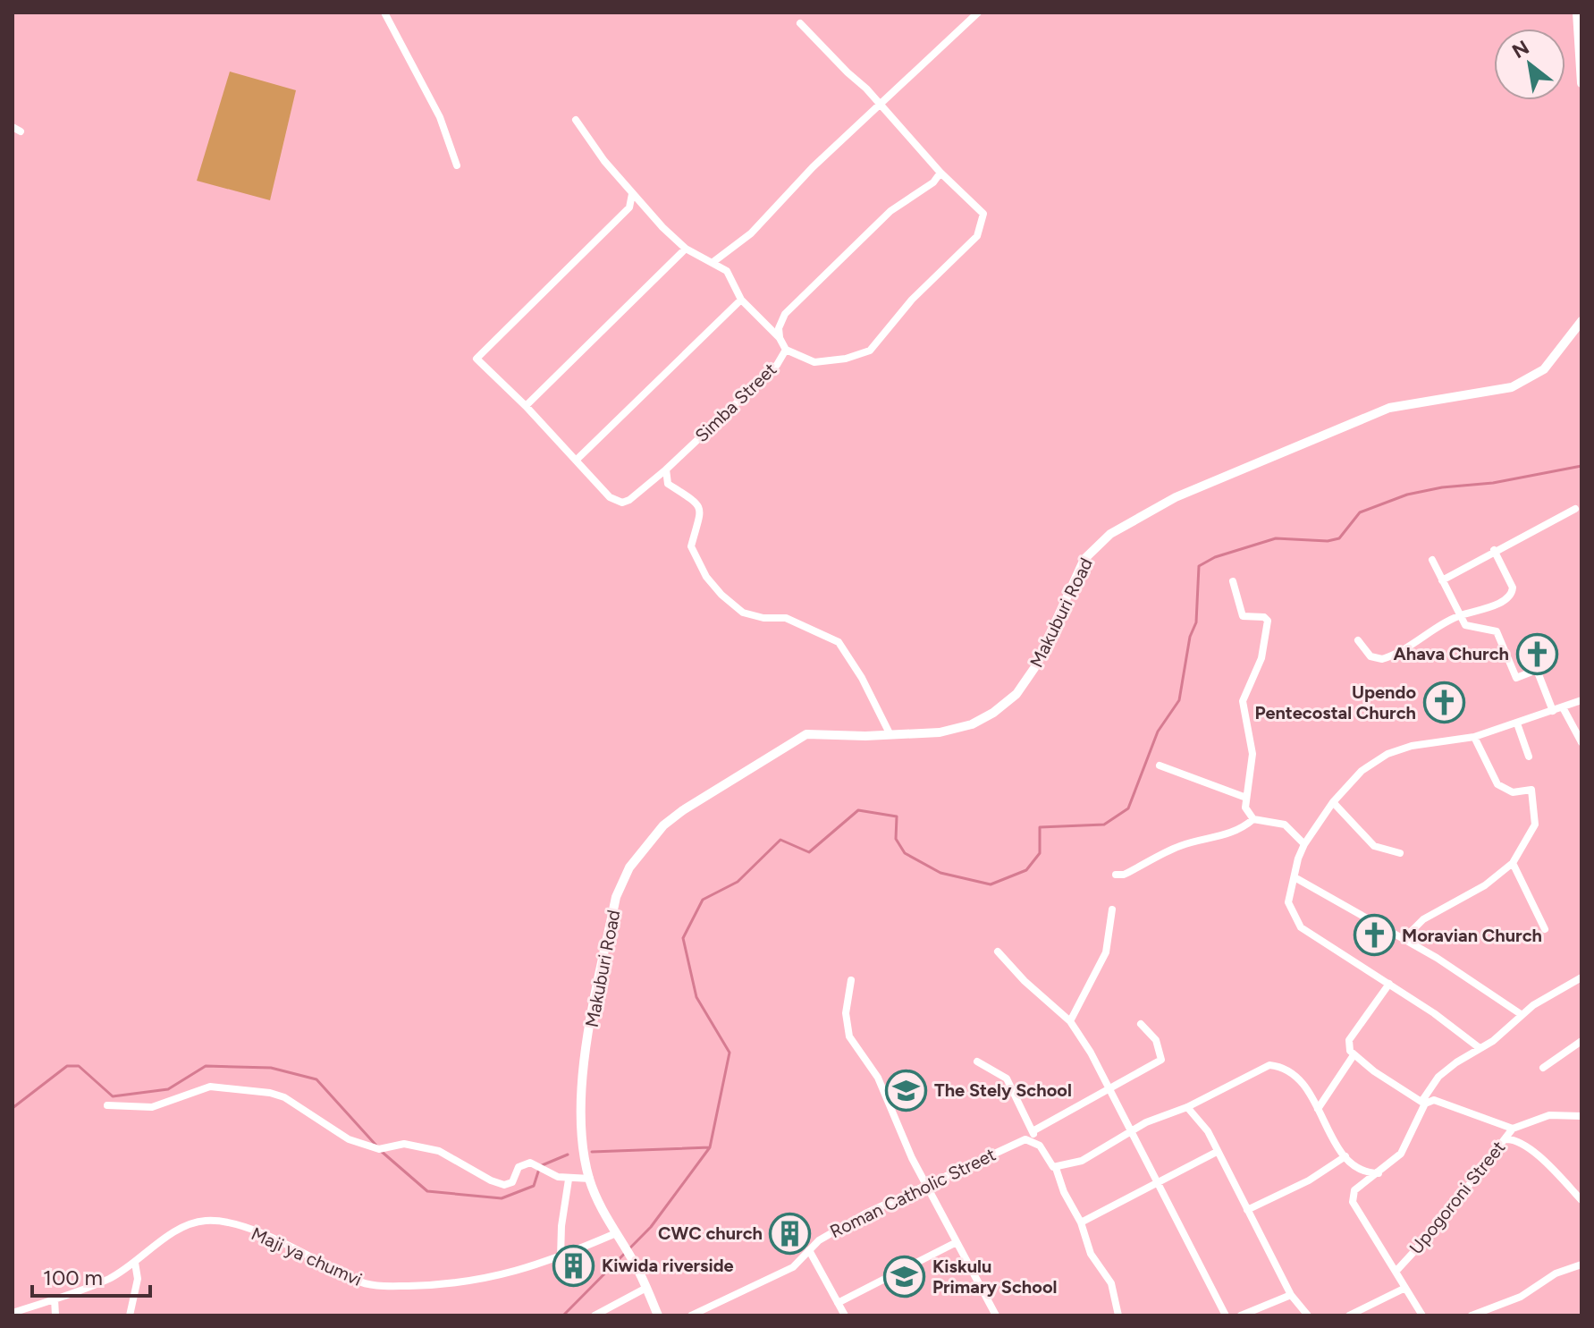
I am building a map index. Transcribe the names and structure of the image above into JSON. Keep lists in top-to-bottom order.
{
  "streets": {
    "street": [
      "Simba Street",
      "Makuburi Road",
      "Roman Catholic Street",
      "Upogoroni Street",
      "Maji ya chumvi"
    ]
  },
  "crossings": [
    ["Makuburi Road", "Maji ya chumvi"]
  ],
  "places": {
    "church": ["Ahava Church", "Upendo Pentecostal Church", "Moravian Church"],
    "school or university": ["The Stely School", "Kiskulu Primary School"],
    "building": ["CWC church", "Kiwida riverside"]
  },
  "scale_bar": "100 m",
  "north": "top left"
}
